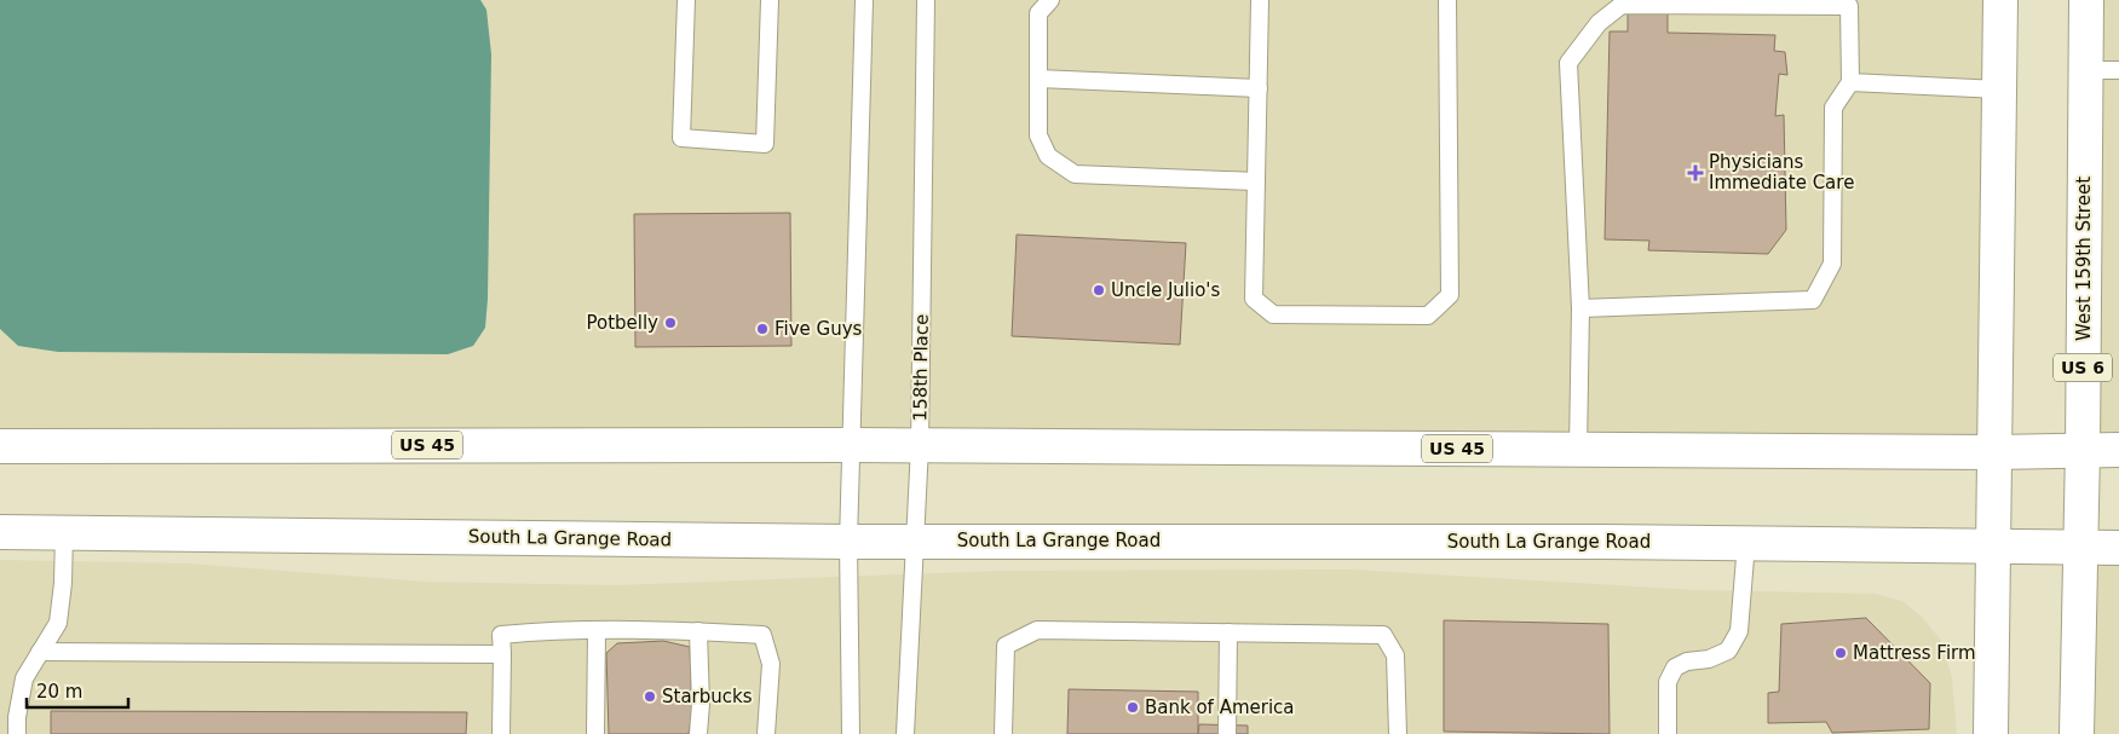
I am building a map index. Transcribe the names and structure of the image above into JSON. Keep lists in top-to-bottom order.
{
  "streets": {
    "main road": [
      "West 159th Street",
      "US 6",
      "US 45",
      "South La Grange Road"
    ],
    "lane": ["158th Place"]
  },
  "crossings": [
    ["West 159th Street", "US 45"],
    ["West 159th Street", "South La Grange Road"],
    ["158th Place", "US 45"],
    ["158th Place", "South La Grange Road"]
  ],
  "places": {
    "health": ["Physicians Immediate Care"],
    "other": [
      "Uncle Julio's",
      "Potbelly",
      "Five Guys",
      "Mattress Firm",
      "Starbucks",
      "Bank of America"
    ]
  },
  "scale_bar": "20 m"
}
